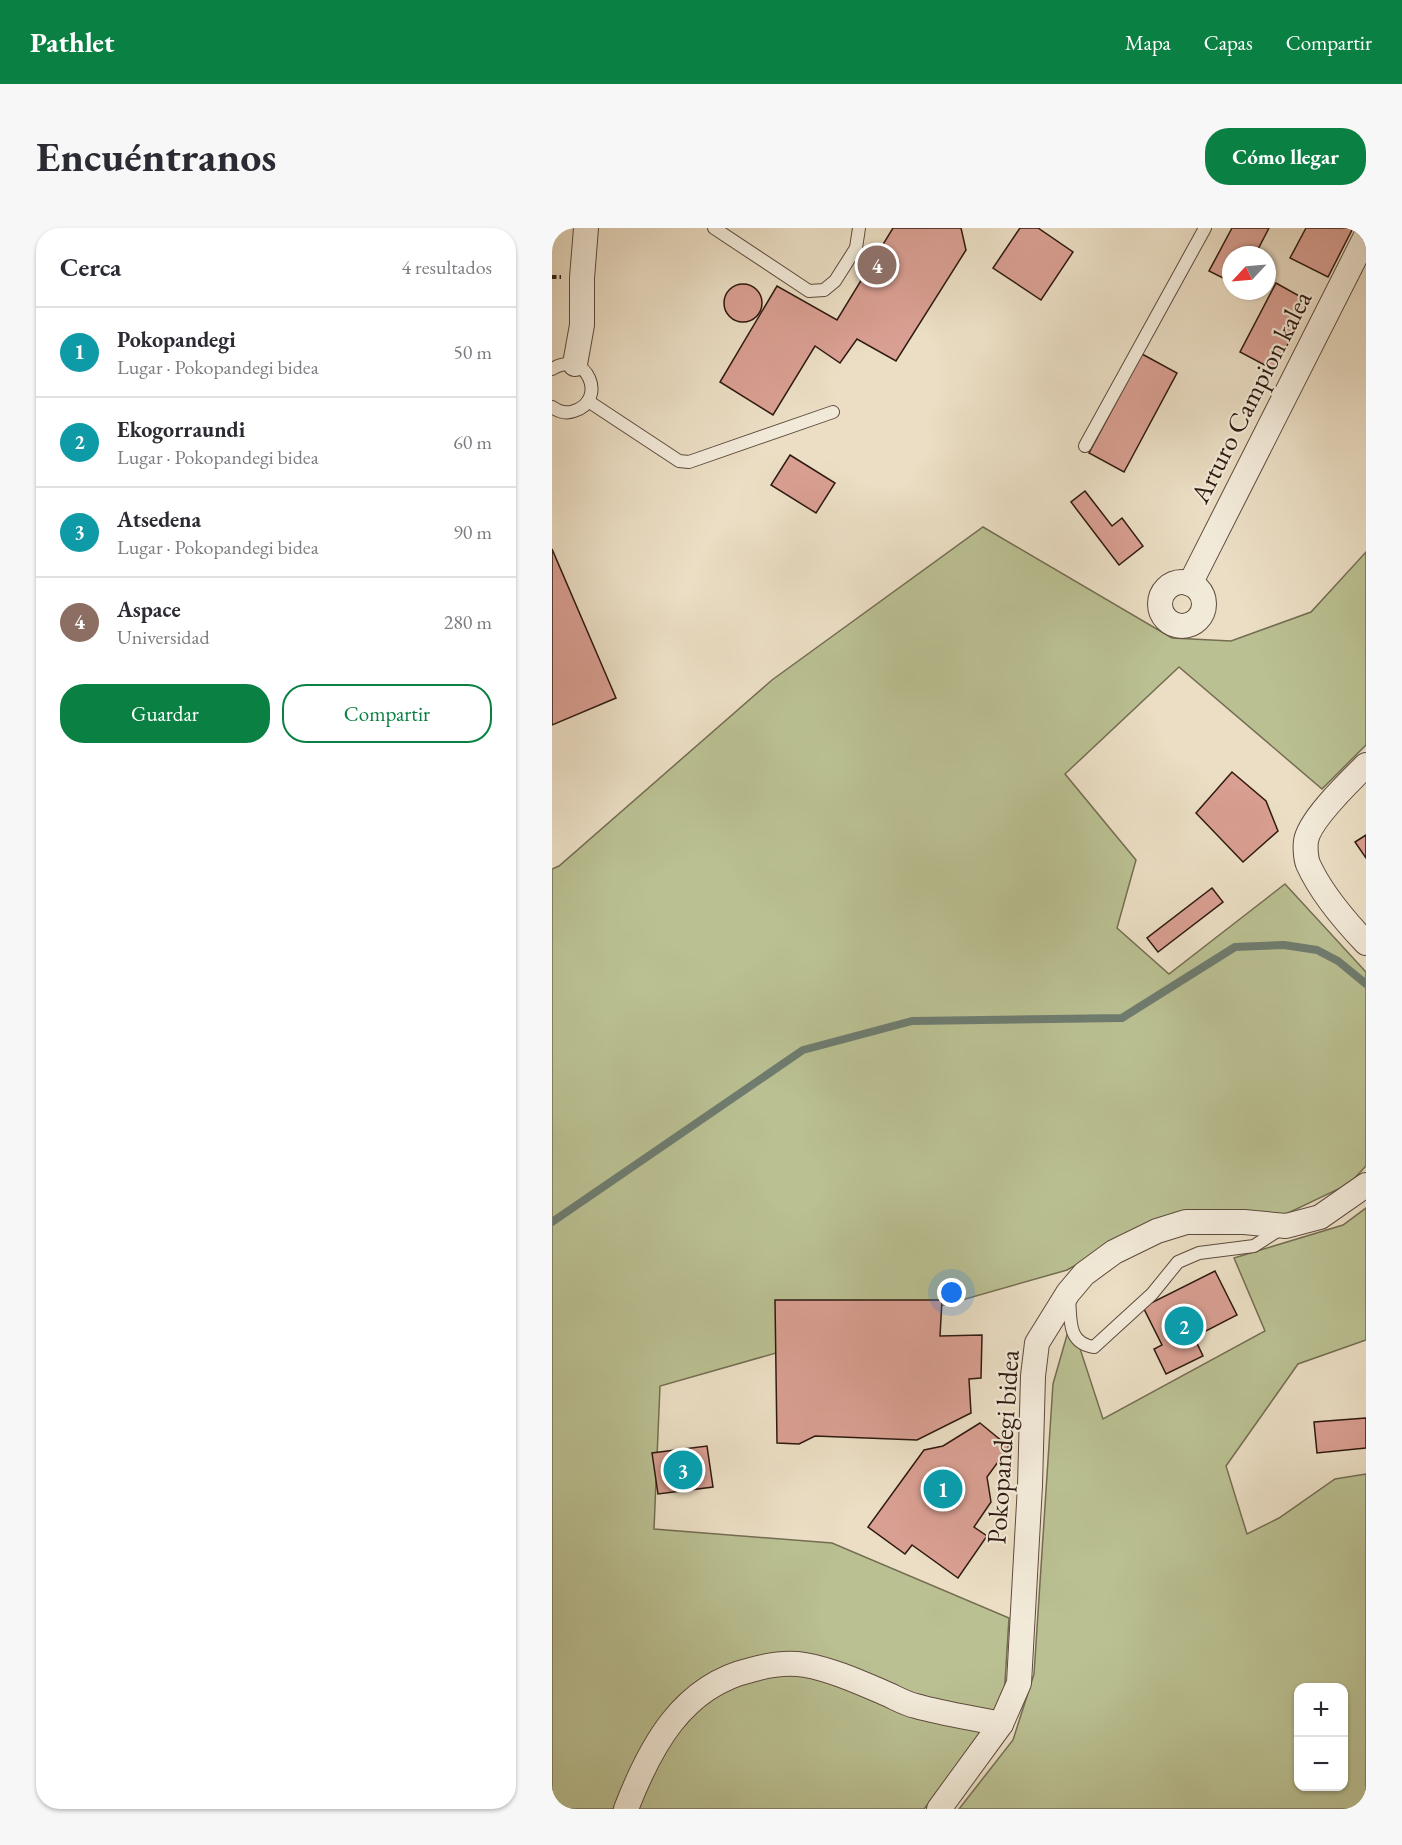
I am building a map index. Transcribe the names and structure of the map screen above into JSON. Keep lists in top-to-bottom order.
{
  "streets": {
    "street": ["Arturo Campion kalea", "Pokopandegi bidea"]
  },
  "north": "bottom left",
  "page": {
    "header": "Pathlet",
    "nav": ["Mapa", "Capas", "Compartir"],
    "buttons": [
      "Cómo llegar",
      ["Guardar", "Compartir"]
    ],
    "title": "Encuéntranos",
    "heading": ["Cerca", "4 resultados"],
    "pins": [
      "4",
      "2",
      "3",
      "1"
    ],
    "list": [
      {
        "mark": "1",
        "name": "Pokopandegi",
        "note": "Lugar · Pokopandegi bidea",
        "value": "50 m"
      },
      {
        "mark": "2",
        "name": "Ekogorraundi",
        "note": "Lugar · Pokopandegi bidea",
        "value": "60 m"
      },
      {
        "mark": "3",
        "name": "Atsedena",
        "note": "Lugar · Pokopandegi bidea",
        "value": "90 m"
      },
      {
        "mark": "4",
        "name": "Aspace",
        "note": "Universidad",
        "value": "280 m"
      }
    ],
    "map_buttons": ["+", "−"]
  }
}
